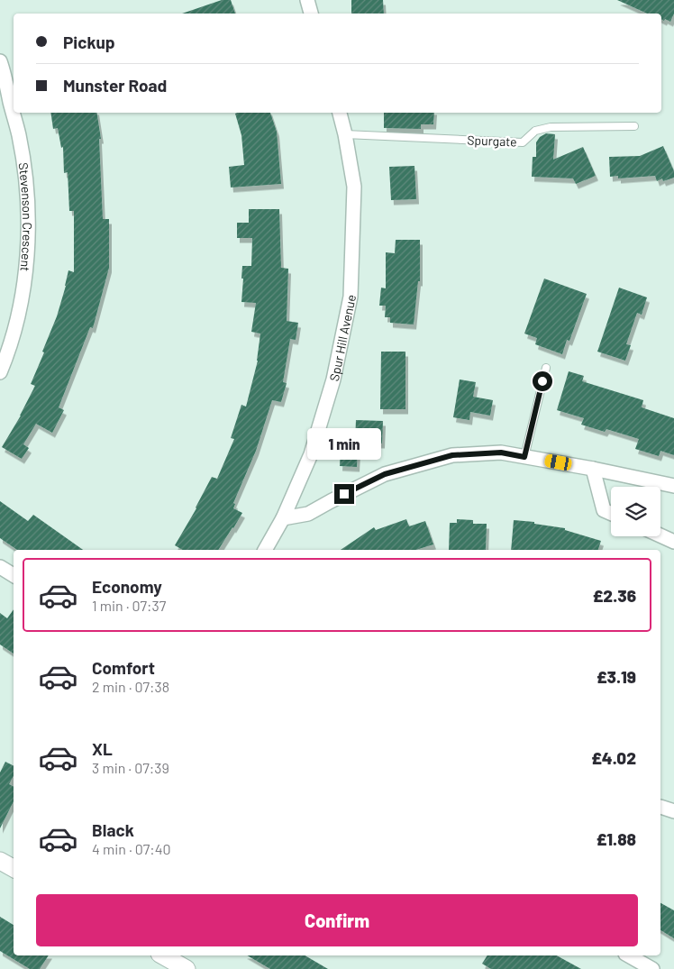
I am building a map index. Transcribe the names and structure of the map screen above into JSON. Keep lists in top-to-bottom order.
{
  "streets": {
    "street": ["Stevenson Crescent", "Spur Hill Avenue"],
    "lane": ["Spurgate"]
  },
  "crossings": [
    ["Spurgate", "Spur Hill Avenue"]
  ],
  "page": {
    "banner": ["Pickup", "Munster Road"],
    "bubble": "1 min",
    "list": [
      {
        "name": "Economy",
        "note": "1 min · 07:37",
        "value": "£2.36"
      },
      {
        "name": "Comfort",
        "note": "2 min · 07:38",
        "value": "£3.19"
      },
      {
        "name": "XL",
        "note": "3 min · 07:39",
        "value": "£4.02"
      },
      {
        "name": "Black",
        "note": "4 min · 07:40",
        "value": "£1.88"
      }
    ],
    "buttons": "Confirm"
  }
}
